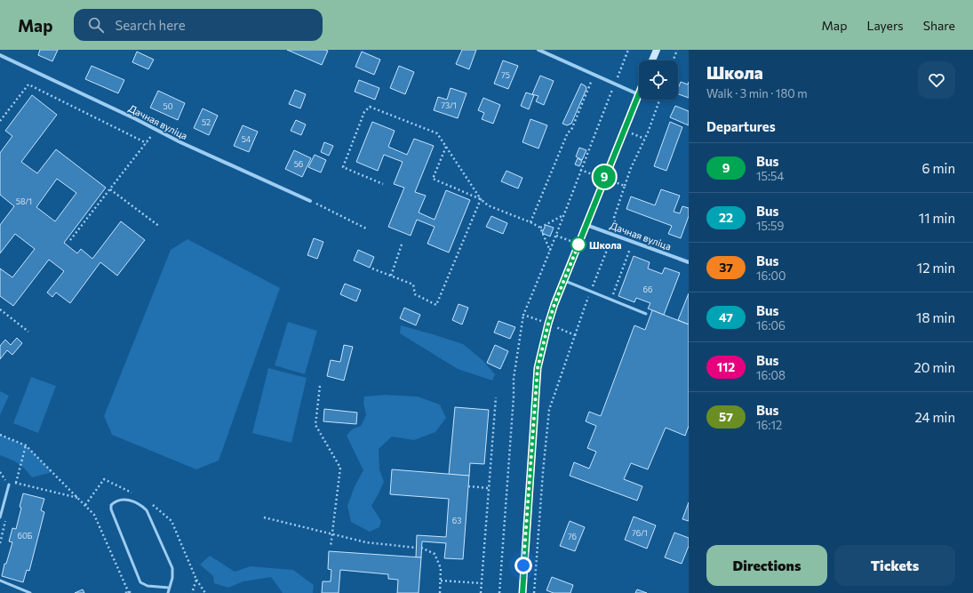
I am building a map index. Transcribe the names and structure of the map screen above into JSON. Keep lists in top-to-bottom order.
{
  "streets": {
    "street": ["Дачная вуліца"]
  },
  "places": ["Школа"],
  "lines": ["bus line 9"],
  "house_numbers": [
    "75",
    "73/1",
    "50",
    "52",
    "54",
    "56",
    "58/1",
    "66",
    "63",
    "76/1",
    "60Б",
    "76"
  ],
  "page": {
    "header": "Map",
    "search": "Search here",
    "nav": ["Map", "Layers", "Share"],
    "on_map": "9",
    "heading": [
      ["Школа", "Walk · 3 min · 180 m"],
      "Departures"
    ],
    "list": [
      {
        "mark": "9",
        "name": "Bus",
        "note": "15:54",
        "value": "6 min"
      },
      {
        "mark": "22",
        "name": "Bus",
        "note": "15:59",
        "value": "11 min"
      },
      {
        "mark": "37",
        "name": "Bus",
        "note": "16:00",
        "value": "12 min"
      },
      {
        "mark": "47",
        "name": "Bus",
        "note": "16:06",
        "value": "18 min"
      },
      {
        "mark": "112",
        "name": "Bus",
        "note": "16:08",
        "value": "20 min"
      },
      {
        "mark": "57",
        "name": "Bus",
        "note": "16:12",
        "value": "24 min"
      }
    ],
    "buttons": ["Directions", "Tickets"]
  }
}
